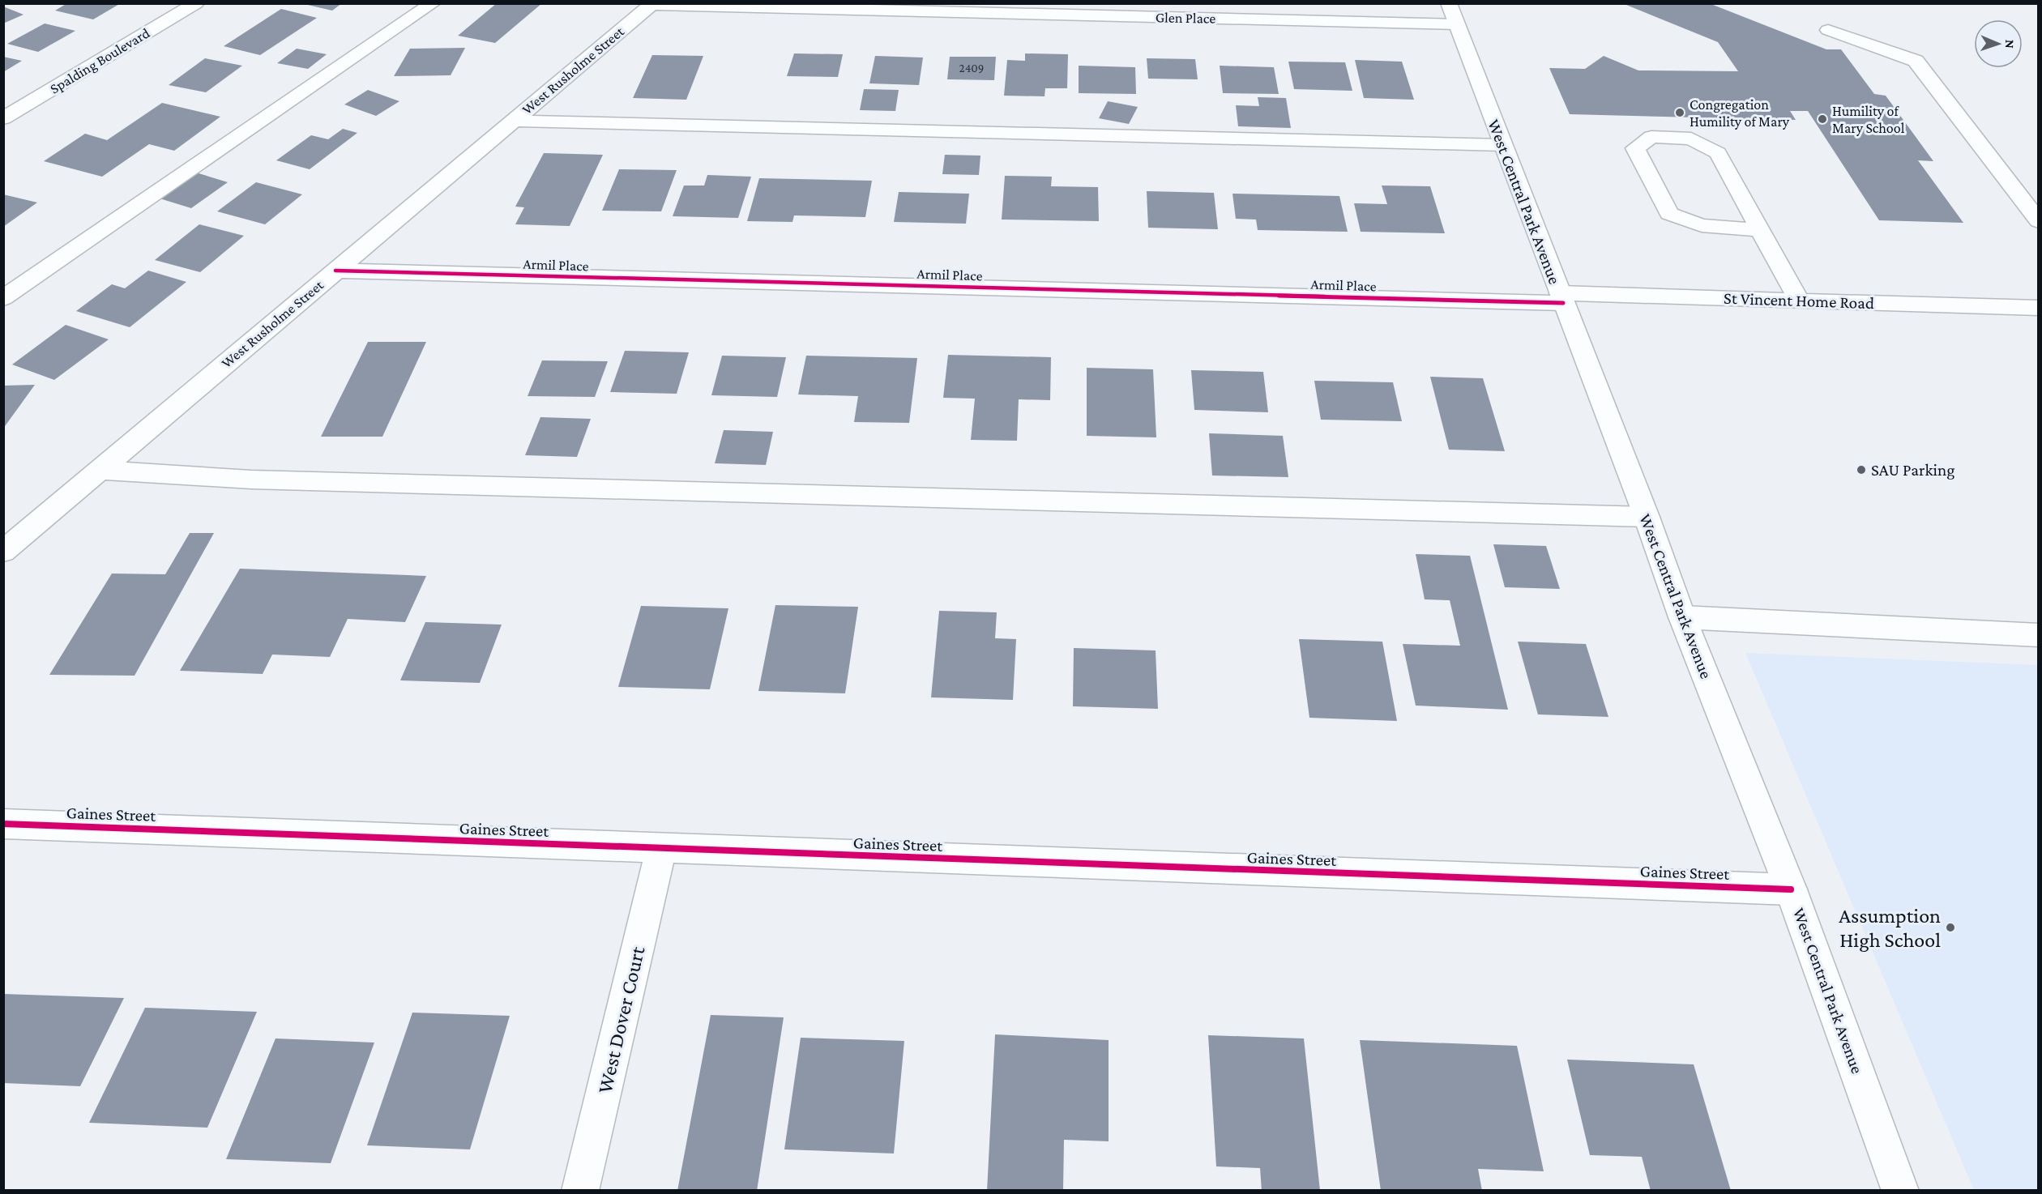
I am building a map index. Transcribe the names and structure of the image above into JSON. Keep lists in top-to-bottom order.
{
  "streets": {
    "street": [
      "Glen Place",
      "Spalding Boulevard",
      "West Rusholme Street",
      "West Central Park Avenue",
      "Armil Place",
      "St Vincent Home Road",
      "Gaines Street",
      "West Dover Court"
    ]
  },
  "crossings": [
    ["Glen Place", "West Rusholme Street"],
    ["Glen Place", "West Central Park Avenue"],
    ["West Rusholme Street", "Armil Place"],
    ["West Central Park Avenue", "Armil Place"],
    ["West Central Park Avenue", "St Vincent Home Road"],
    ["West Central Park Avenue", "Gaines Street"],
    ["Armil Place", "St Vincent Home Road"],
    ["Gaines Street", "West Dover Court"]
  ],
  "places": [
    "Congregation Humility of Mary",
    "Humility of Mary School",
    "SAU Parking",
    "Assumption High School"
  ],
  "house_numbers": ["2409"],
  "north": "right"
}
